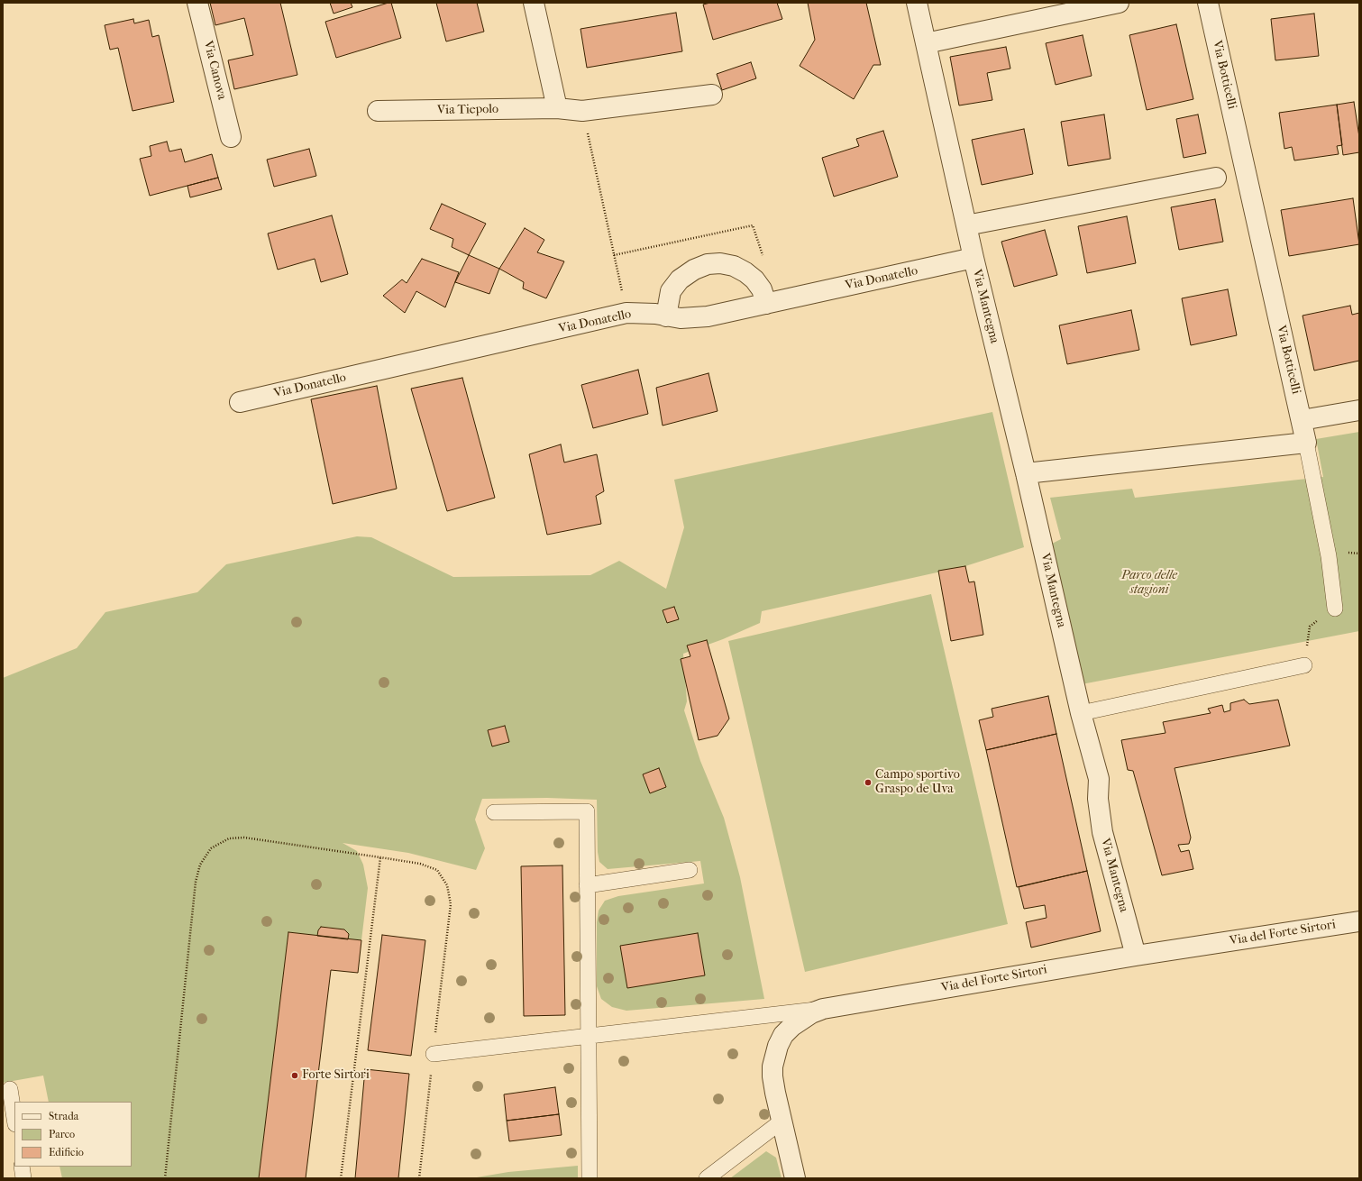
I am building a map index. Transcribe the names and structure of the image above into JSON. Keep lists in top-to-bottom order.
{
  "streets": {
    "street": [
      "Via Canova",
      "Via Botticelli",
      "Via Tiepolo",
      "Via Donatello",
      "Via Mantegna",
      "Via del Forte Sirtori"
    ]
  },
  "crossings": [
    ["Via Donatello", "Via Mantegna"],
    ["Via Mantegna", "Via del Forte Sirtori"]
  ],
  "parks": ["Parco delle stagioni"],
  "places": ["Campo sportivo Graspo de Uva", "Forte Sirtori"],
  "legend": ["Strada", "Parco", "Edificio"]
}
